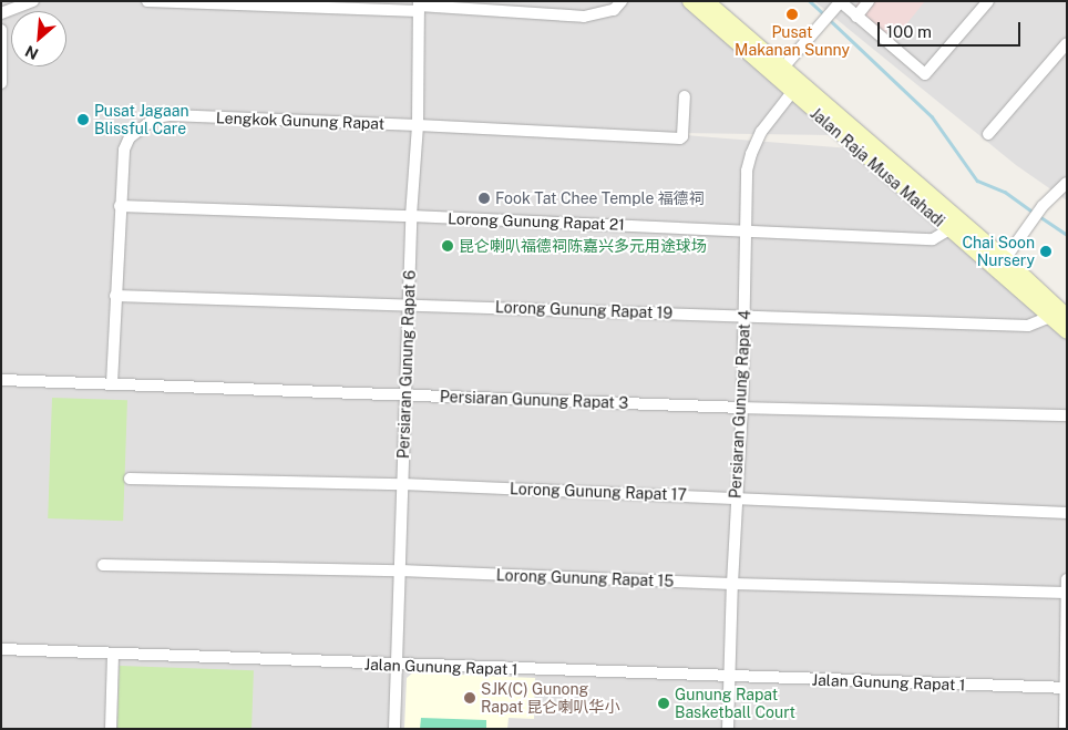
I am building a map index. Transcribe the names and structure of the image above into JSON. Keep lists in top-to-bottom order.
{
  "streets": {
    "main road": ["Jalan Raja Musa Mahadi"],
    "street": [
      "Lengkok Gunung Rapat",
      "Lorong Gunung Rapat 21",
      "Lorong Gunung Rapat 19",
      "Persiaran Gunung Rapat 6",
      "Persiaran Gunung Rapat 3",
      "Persiaran Gunung Rapat 4",
      "Lorong Gunung Rapat 17",
      "Lorong Gunung Rapat 15",
      "Jalan Gunung Rapat 1"
    ]
  },
  "crossings": [
    ["Lengkok Gunung Rapat", "Lorong Gunung Rapat 21"],
    ["Lengkok Gunung Rapat", "Lorong Gunung Rapat 19"],
    ["Lengkok Gunung Rapat", "Persiaran Gunung Rapat 6"],
    ["Lengkok Gunung Rapat", "Persiaran Gunung Rapat 3"],
    ["Jalan Raja Musa Mahadi", "Lorong Gunung Rapat 21"],
    ["Jalan Raja Musa Mahadi", "Lorong Gunung Rapat 19"],
    ["Jalan Raja Musa Mahadi", "Persiaran Gunung Rapat 4"],
    ["Lorong Gunung Rapat 21", "Persiaran Gunung Rapat 6"],
    ["Lorong Gunung Rapat 21", "Persiaran Gunung Rapat 4"],
    ["Lorong Gunung Rapat 19", "Persiaran Gunung Rapat 6"],
    ["Lorong Gunung Rapat 19", "Persiaran Gunung Rapat 4"],
    ["Persiaran Gunung Rapat 6", "Persiaran Gunung Rapat 3"],
    ["Persiaran Gunung Rapat 6", "Lorong Gunung Rapat 17"],
    ["Persiaran Gunung Rapat 6", "Lorong Gunung Rapat 15"],
    ["Persiaran Gunung Rapat 6", "Jalan Gunung Rapat 1"],
    ["Persiaran Gunung Rapat 3", "Persiaran Gunung Rapat 4"],
    ["Persiaran Gunung Rapat 4", "Lorong Gunung Rapat 17"],
    ["Persiaran Gunung Rapat 4", "Lorong Gunung Rapat 15"],
    ["Persiaran Gunung Rapat 4", "Jalan Gunung Rapat 1"]
  ],
  "places": [
    "Pusat Makanan Sunny",
    "Pusat Jagaan Blissful Care",
    "Fook Tat Chee Temple 福德祠",
    "昆仑喇叭福德祠陈嘉兴多元用途球场",
    "Chai Soon Nursery",
    "SJK(C) Gunong Rapat 昆仑喇叭华小",
    "Gunung Rapat Basketball Court"
  ],
  "scale_bar": "100 m",
  "north": "bottom left"
}
